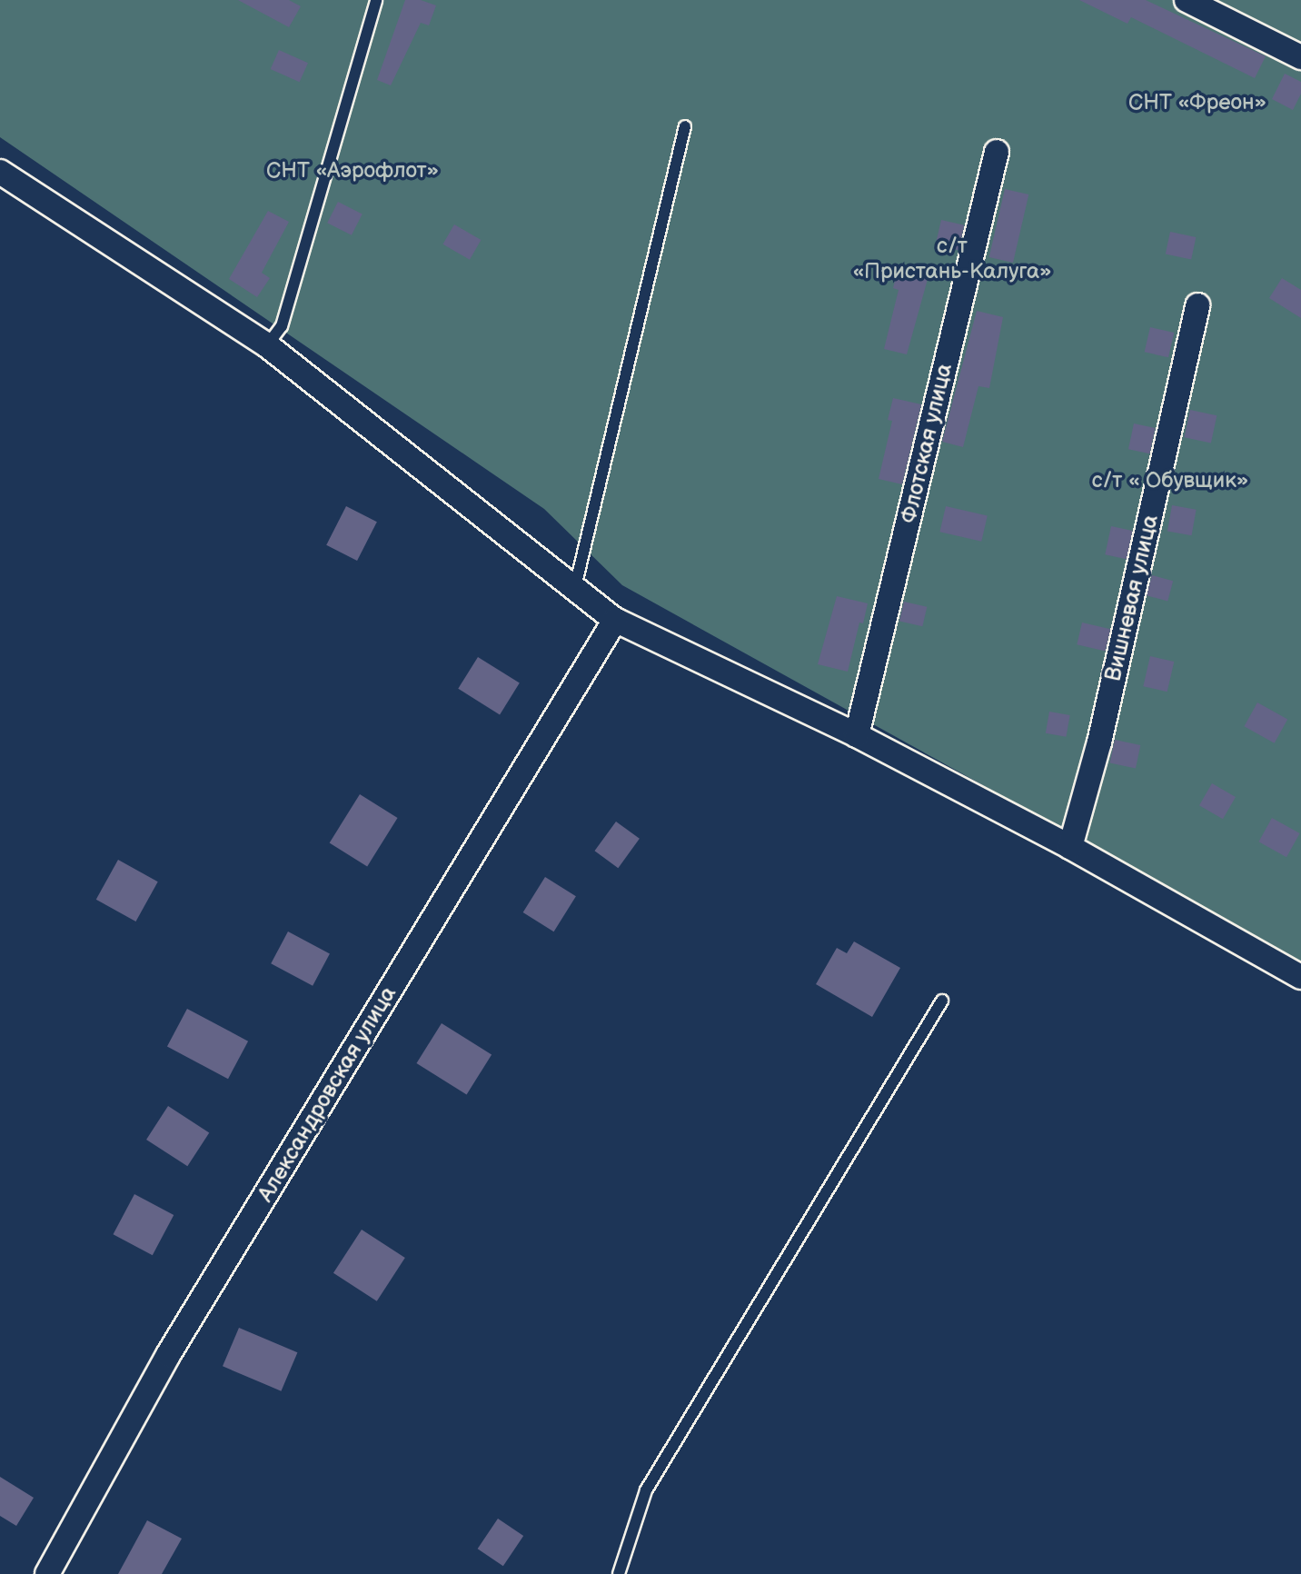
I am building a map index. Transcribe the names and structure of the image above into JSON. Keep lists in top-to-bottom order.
{
  "streets": {
    "street": ["Флотская улица", "Вишневая улица", "Александровская улица"]
  },
  "parks": [
    "СНТ «Фреон»",
    "СНТ «Аэрофлот»",
    "с/т «Пристань-Калуга»",
    "с/т « Обувщик»"
  ]
}
